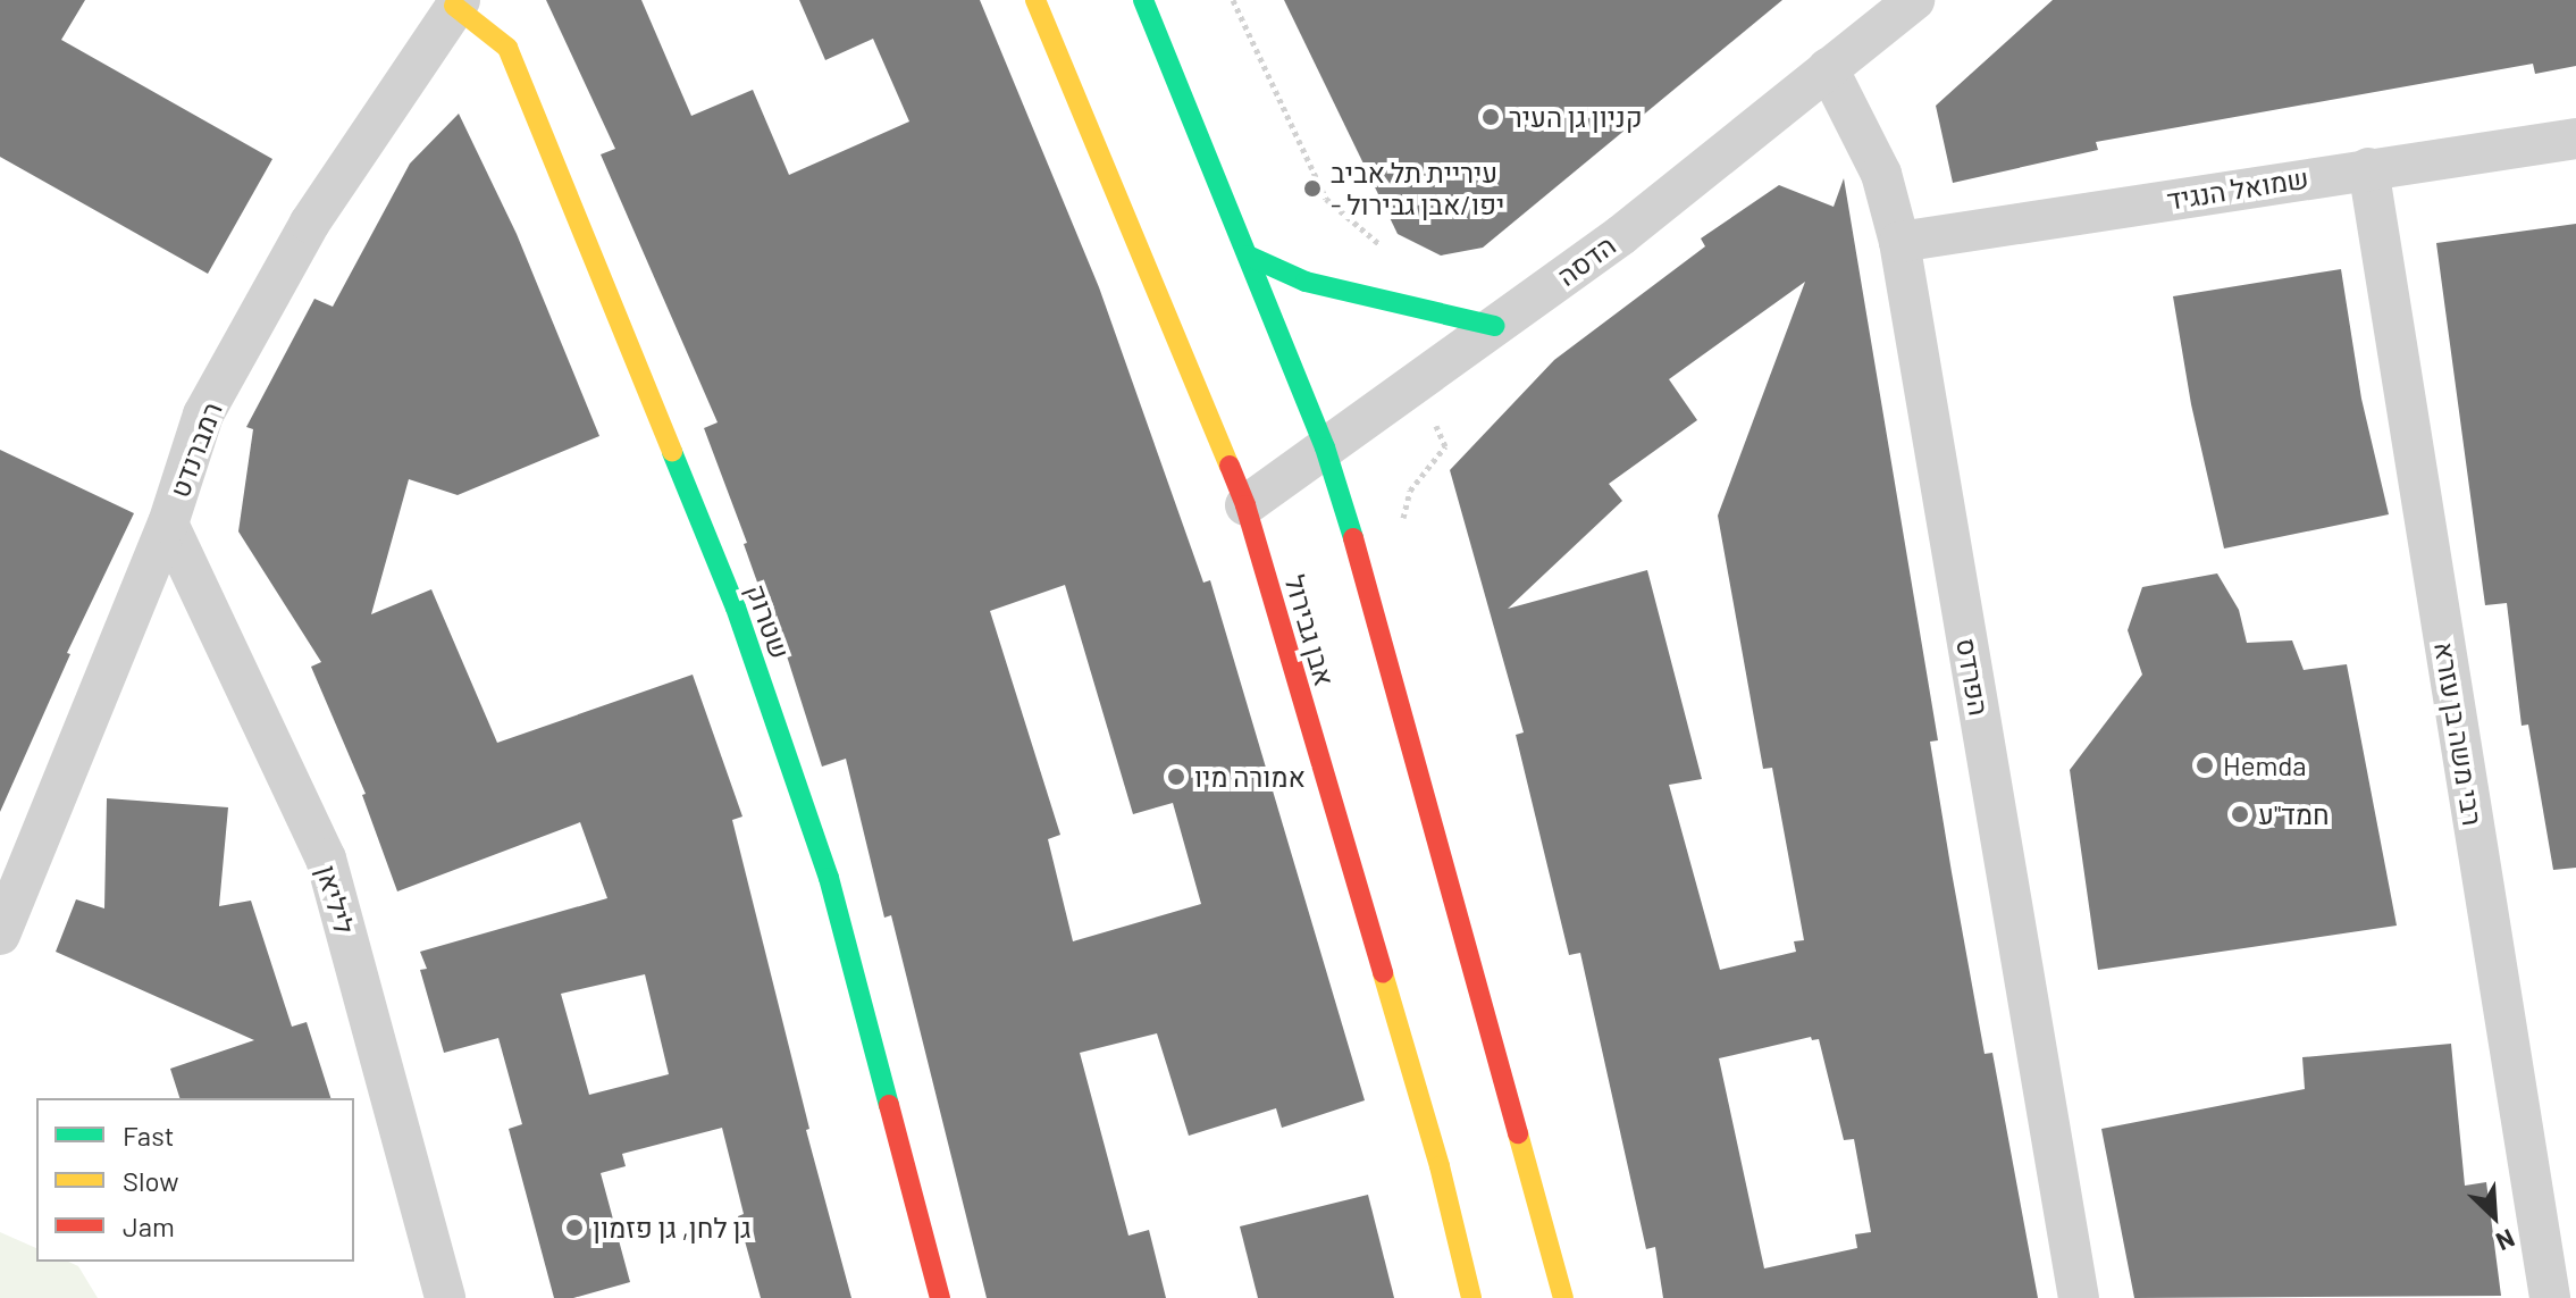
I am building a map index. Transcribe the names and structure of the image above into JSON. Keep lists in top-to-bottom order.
{
  "streets": {
    "main road": ["שטרוק", "אבן גבירול"],
    "street": [
      "שמואל הנגיד",
      "הדסה",
      "רמברנדט",
      "הפרדס",
      "רבי משה בן עזרא",
      "ליליאן"
    ]
  },
  "crossings": [
    ["שמואל הנגיד", "הפרדס"],
    ["שמואל הנגיד", "רבי משה בן עזרא"],
    ["הדסה", "אבן גבירול"],
    ["הדסה", "הפרדס"],
    ["רמברנדט", "שטרוק"],
    ["רמברנדט", "ליליאן"]
  ],
  "places": [
    "קניון גן העיר",
    "עיריית תל אביב - יפו/אבן גבירול",
    "Hemda",
    "אמורה מיו",
    "חמד\"ע",
    "גן לחן, גן פזמון"
  ],
  "legend": ["Fast", "Slow", "Jam"],
  "north": "bottom right"
}
